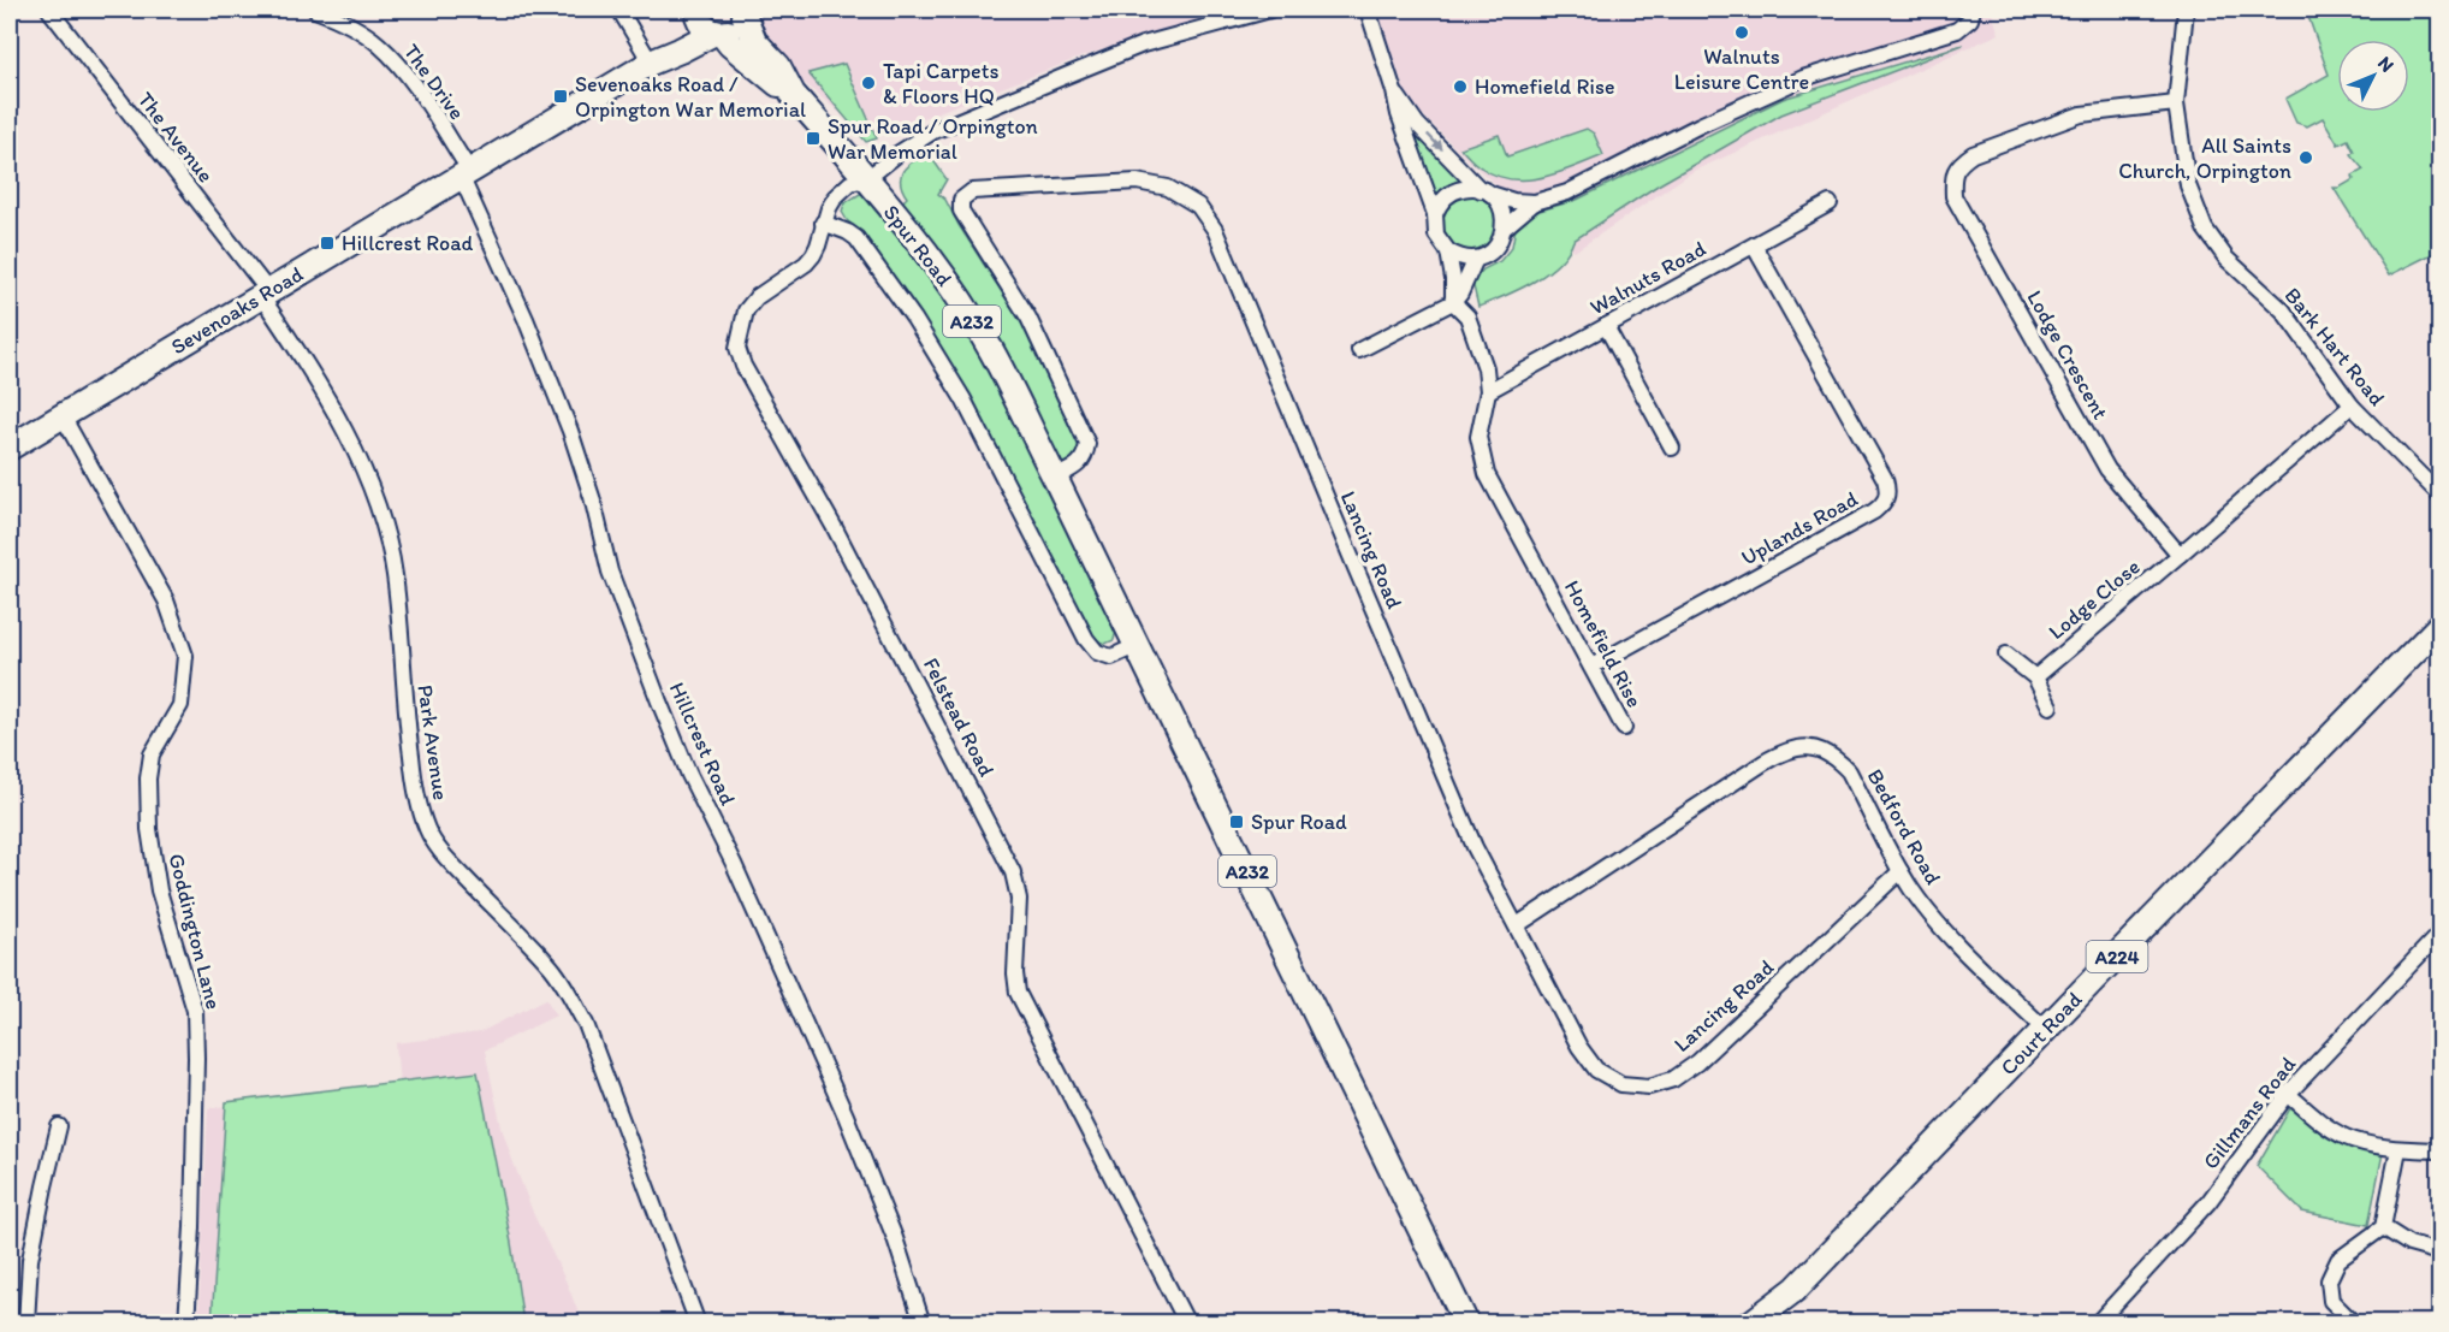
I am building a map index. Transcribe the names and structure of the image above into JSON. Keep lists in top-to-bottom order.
{
  "streets": {
    "main road": [
      "Spur Road",
      "Sevenoaks Road",
      "A232",
      "A224",
      "Court Road"
    ],
    "street": [
      "The Drive",
      "The Avenue",
      "Walnuts Road",
      "Bark Hart Road",
      "Lodge Crescent",
      "Uplands Road",
      "Lancing Road",
      "Lodge Close",
      "Homefield Rise",
      "Felstead Road",
      "Park Avenue",
      "Hillcrest Road",
      "Bedford Road",
      "Goddington Lane",
      "Gillmans Road"
    ]
  },
  "crossings": [
    ["The Drive", "Sevenoaks Road"],
    ["The Drive", "Hillcrest Road"],
    ["The Avenue", "Sevenoaks Road"],
    ["The Avenue", "Park Avenue"],
    ["Spur Road", "Sevenoaks Road"],
    ["Spur Road", "Lancing Road"],
    ["Spur Road", "Felstead Road"],
    ["Walnuts Road", "Uplands Road"],
    ["Walnuts Road", "Homefield Rise"],
    ["Sevenoaks Road", "Park Avenue"],
    ["Sevenoaks Road", "Hillcrest Road"],
    ["Sevenoaks Road", "Goddington Lane"],
    ["Bark Hart Road", "Lodge Crescent"],
    ["Lodge Crescent", "Lodge Close"],
    ["Uplands Road", "Homefield Rise"],
    ["Lancing Road", "Bedford Road"],
    ["Bedford Road", "Court Road"]
  ],
  "places": {
    "other": [
      "Walnuts Leisure Centre",
      "Tapi Carpets & Floors HQ",
      "Homefield Rise",
      "All Saints Church, Orpington"
    ],
    "transit": [
      "Sevenoaks Road / Orpington War Memorial",
      "Spur Road / Orpington War Memorial",
      "Hillcrest Road",
      "Spur Road"
    ]
  },
  "north": "top right"
}
